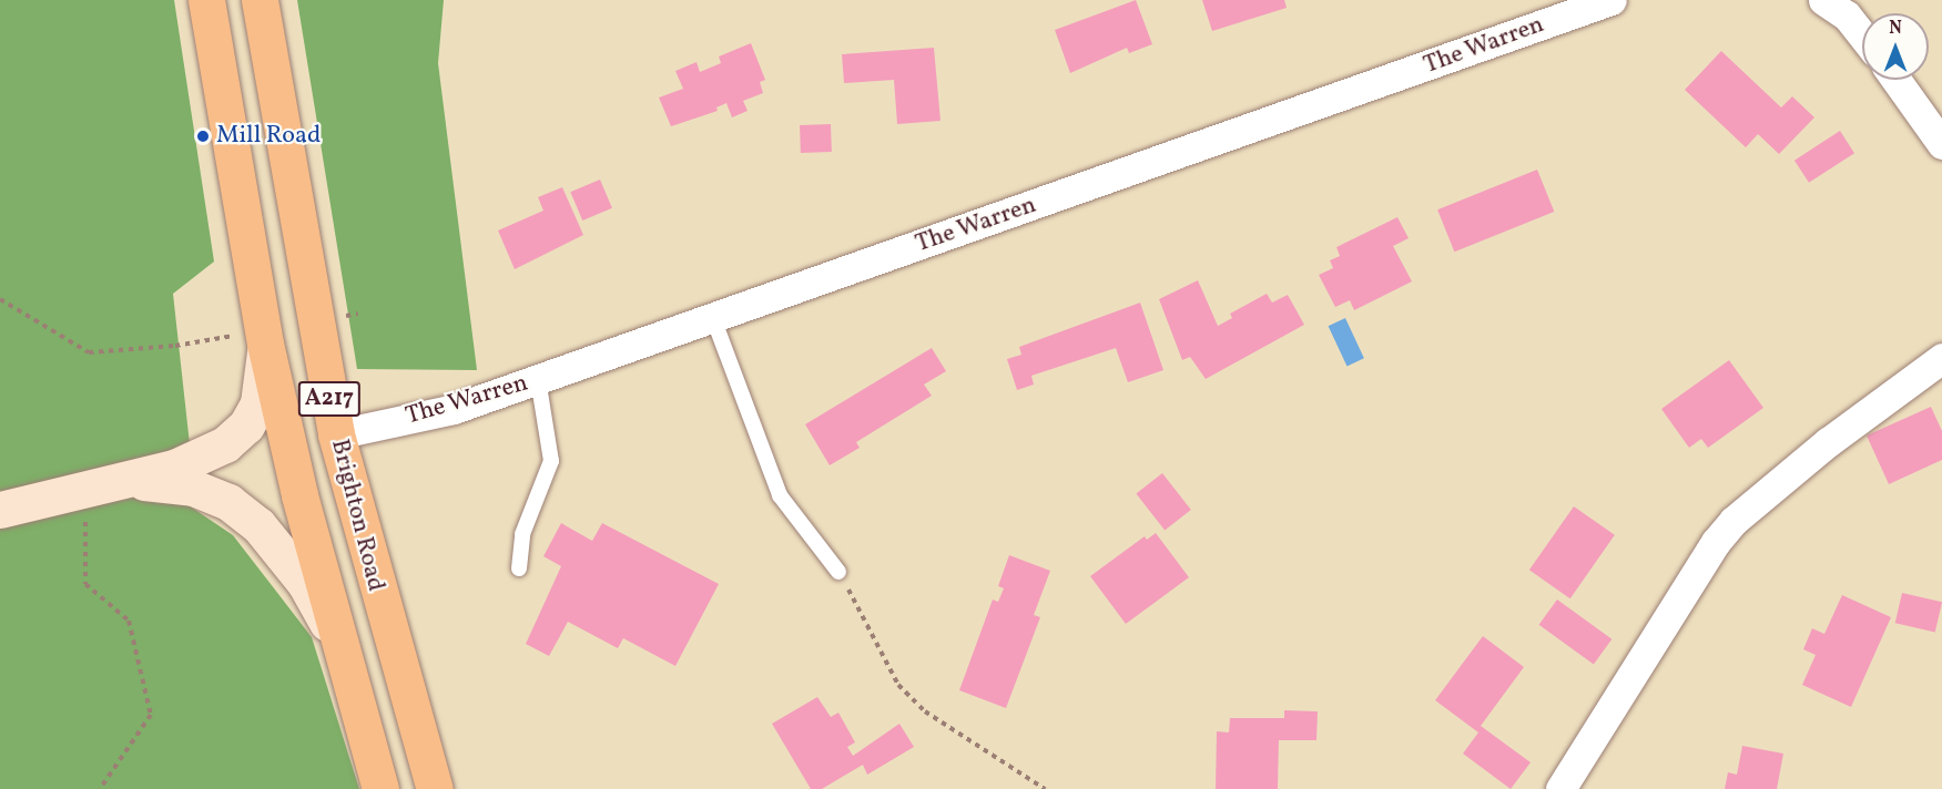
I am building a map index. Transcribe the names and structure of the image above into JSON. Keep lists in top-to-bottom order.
{
  "streets": {
    "highway": ["A217", "Brighton Road"],
    "street": ["The Warren"]
  },
  "crossings": [
    ["The Warren", "Brighton Road"]
  ],
  "places": ["Mill Road"],
  "north": "top"
}
